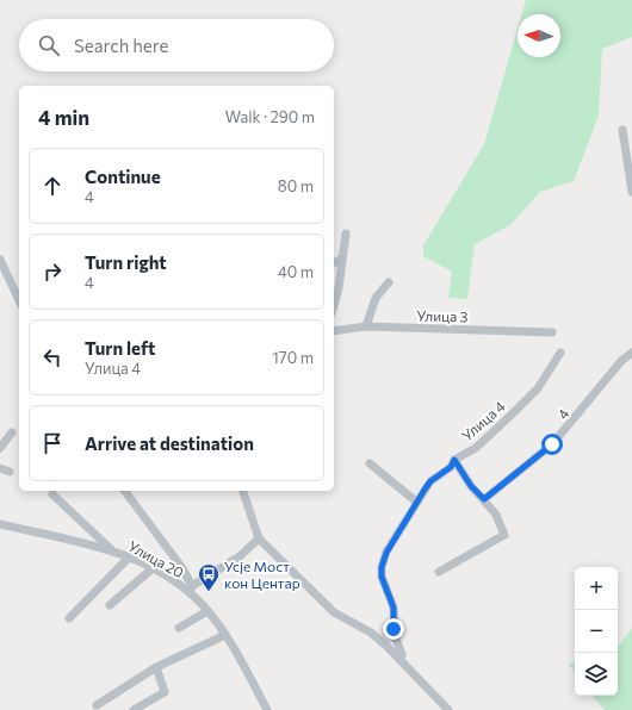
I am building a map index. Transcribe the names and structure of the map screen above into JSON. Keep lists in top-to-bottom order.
{
  "streets": {
    "street": [
      "Улица 3",
      "4",
      "Улица 4",
      "Улица 20"
    ]
  },
  "places": {
    "bus stop": ["Усје Мост кон Центар"]
  },
  "north": "left",
  "page": {
    "search": "Search here",
    "heading": ["4 min", "Walk · 290 m"],
    "list": [
      ["Continue", "4", "80 m"],
      ["Turn right", "4", "40 m"],
      ["Turn left", "Улица 4", "170 m"],
      "Arrive at destination"
    ],
    "map_buttons": ["+", "−"]
  }
}
